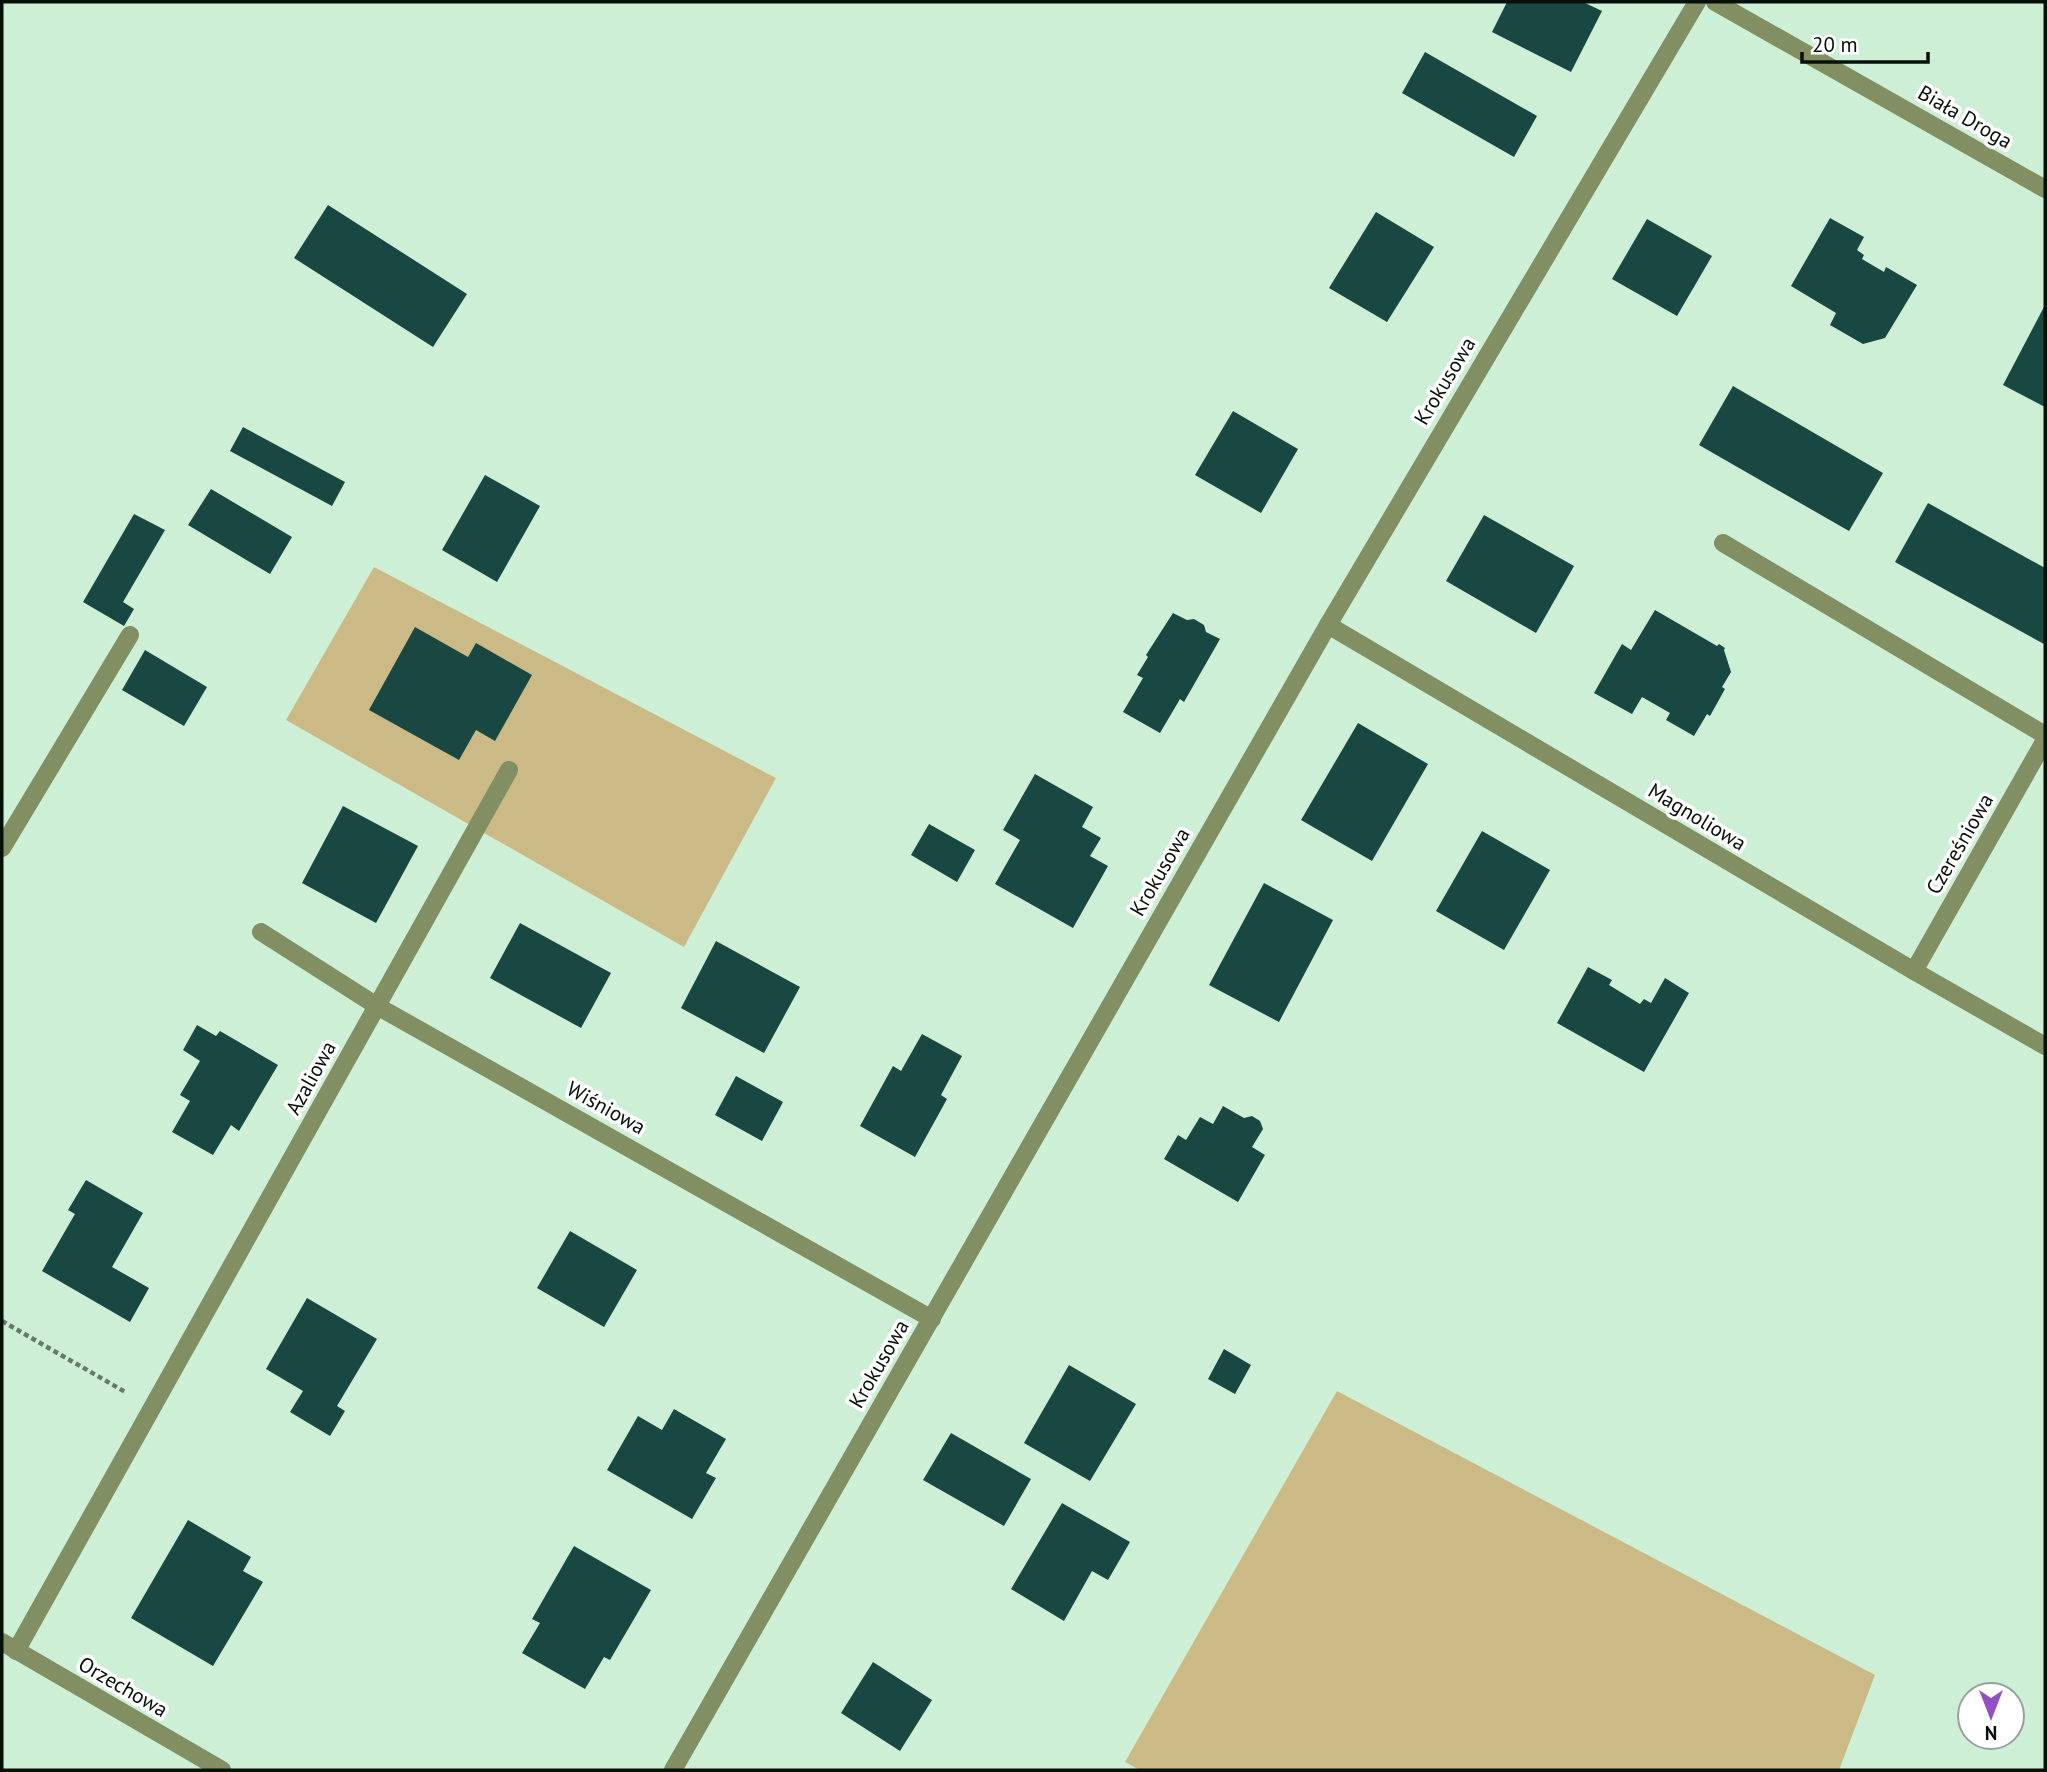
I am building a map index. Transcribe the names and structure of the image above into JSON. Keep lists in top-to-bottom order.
{
  "streets": {
    "street": [
      "Biała Droga",
      "Krokusowa",
      "Magnoliowa",
      "Czereśniowa",
      "Azaliowa",
      "Wiśniowa",
      "Orzechowa"
    ]
  },
  "crossings": [
    ["Krokusowa", "Magnoliowa"],
    ["Krokusowa", "Wiśniowa"],
    ["Magnoliowa", "Czereśniowa"],
    ["Azaliowa", "Wiśniowa"],
    ["Azaliowa", "Orzechowa"]
  ],
  "scale_bar": "20 m",
  "north": "bottom"
}
